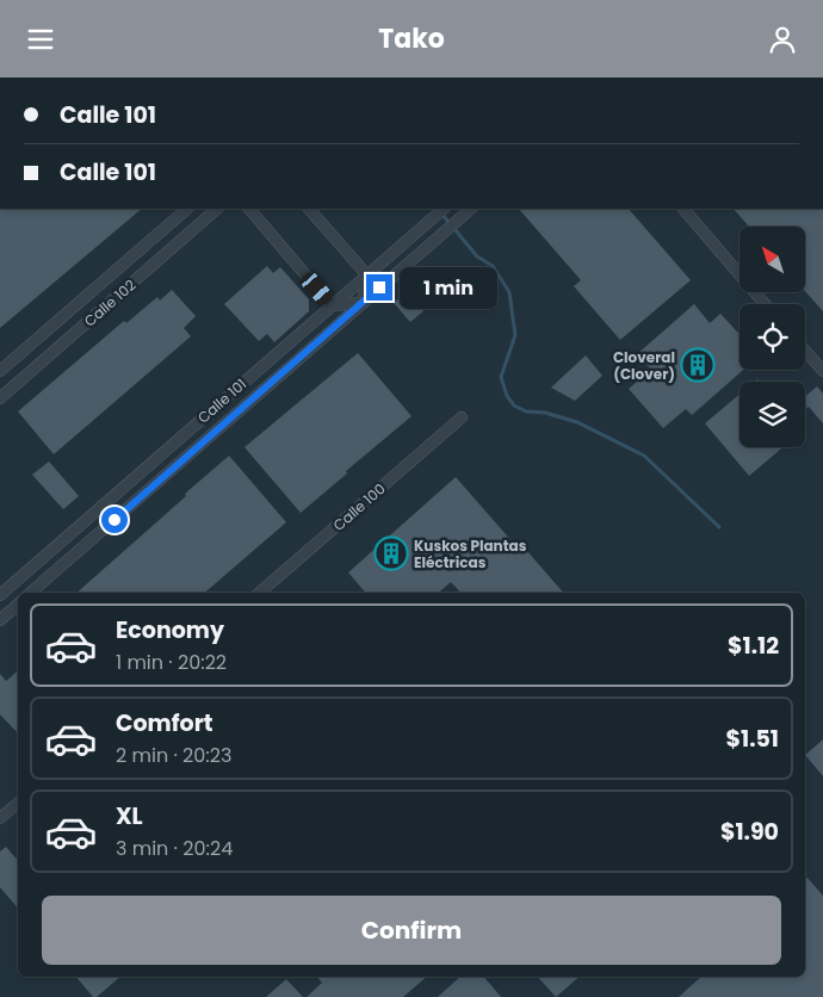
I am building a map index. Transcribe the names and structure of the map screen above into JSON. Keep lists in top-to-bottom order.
{
  "streets": {
    "street": ["Calle 102", "Calle 101", "Calle 100"]
  },
  "places": {
    "building": ["Cloveral (Clover)", "Kuskos Plantas Eléctricas"]
  },
  "north": "top left",
  "page": {
    "header": "Tako",
    "banner": ["Calle 101", "Calle 101"],
    "bubble": "1 min",
    "list": [
      {
        "name": "Economy",
        "note": "1 min · 20:22",
        "value": "$1.12"
      },
      {
        "name": "Comfort",
        "note": "2 min · 20:23",
        "value": "$1.51"
      },
      {
        "name": "XL",
        "note": "3 min · 20:24",
        "value": "$1.90"
      }
    ],
    "buttons": "Confirm"
  }
}
